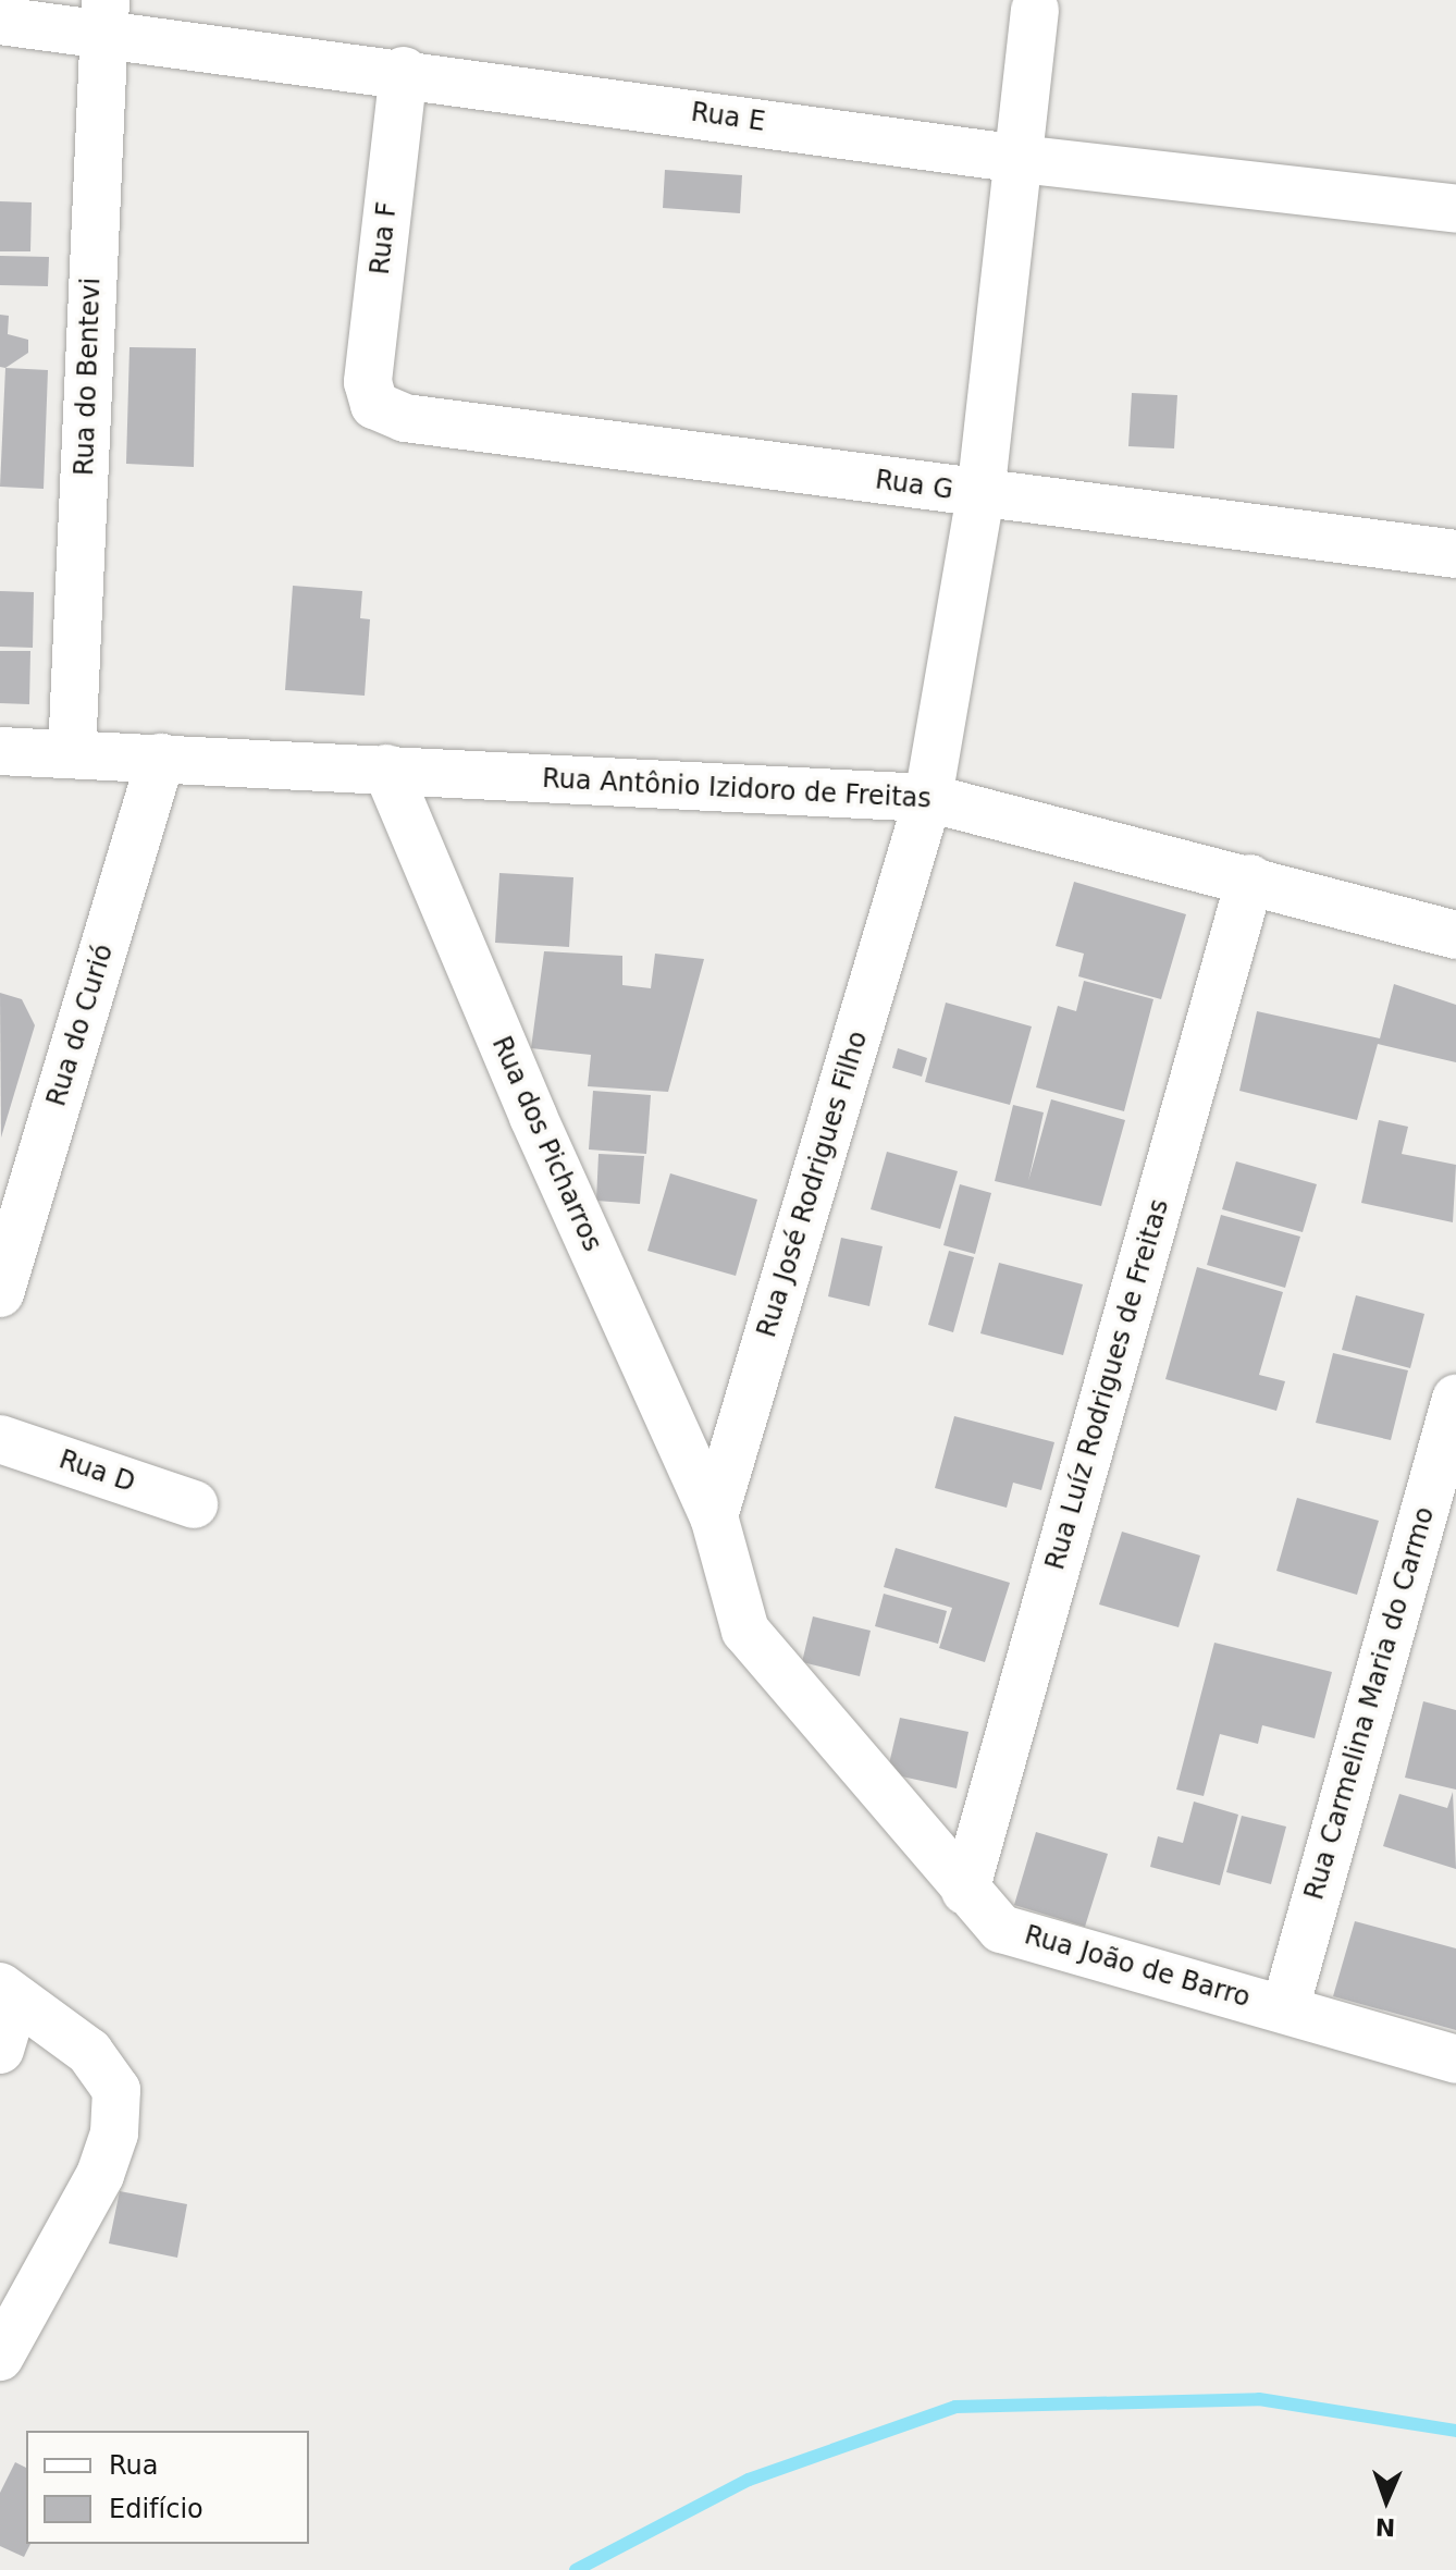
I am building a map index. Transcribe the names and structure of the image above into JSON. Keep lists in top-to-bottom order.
{
  "streets": {
    "street": [
      "Rua E",
      "Rua F",
      "Rua do Bentevi",
      "Rua G",
      "Rua Antônio Izidoro de Freitas",
      "Rua do Curió",
      "Rua dos Picharros",
      "Rua José Rodrigues Filho",
      "Rua Luíz Rodrigues de Freitas",
      "Rua D",
      "Rua Carmelina Maria do Carmo",
      "Rua João de Barro"
    ]
  },
  "crossings": [
    ["Rua E", "Rua F"],
    ["Rua E", "Rua do Bentevi"],
    ["Rua E", "Rua José Rodrigues Filho"],
    ["Rua F", "Rua G"],
    ["Rua do Bentevi", "Rua Antônio Izidoro de Freitas"],
    ["Rua G", "Rua José Rodrigues Filho"],
    ["Rua Antônio Izidoro de Freitas", "Rua do Curió"],
    ["Rua Antônio Izidoro de Freitas", "Rua dos Picharros"],
    ["Rua Antônio Izidoro de Freitas", "Rua José Rodrigues Filho"],
    ["Rua Antônio Izidoro de Freitas", "Rua Luíz Rodrigues de Freitas"],
    ["Rua dos Picharros", "Rua José Rodrigues Filho"],
    ["Rua dos Picharros", "Rua João de Barro"],
    ["Rua José Rodrigues Filho", "Rua João de Barro"],
    ["Rua Luíz Rodrigues de Freitas", "Rua João de Barro"],
    ["Rua Carmelina Maria do Carmo", "Rua João de Barro"]
  ],
  "legend": ["Rua", "Edifício"],
  "north": "bottom"
}
